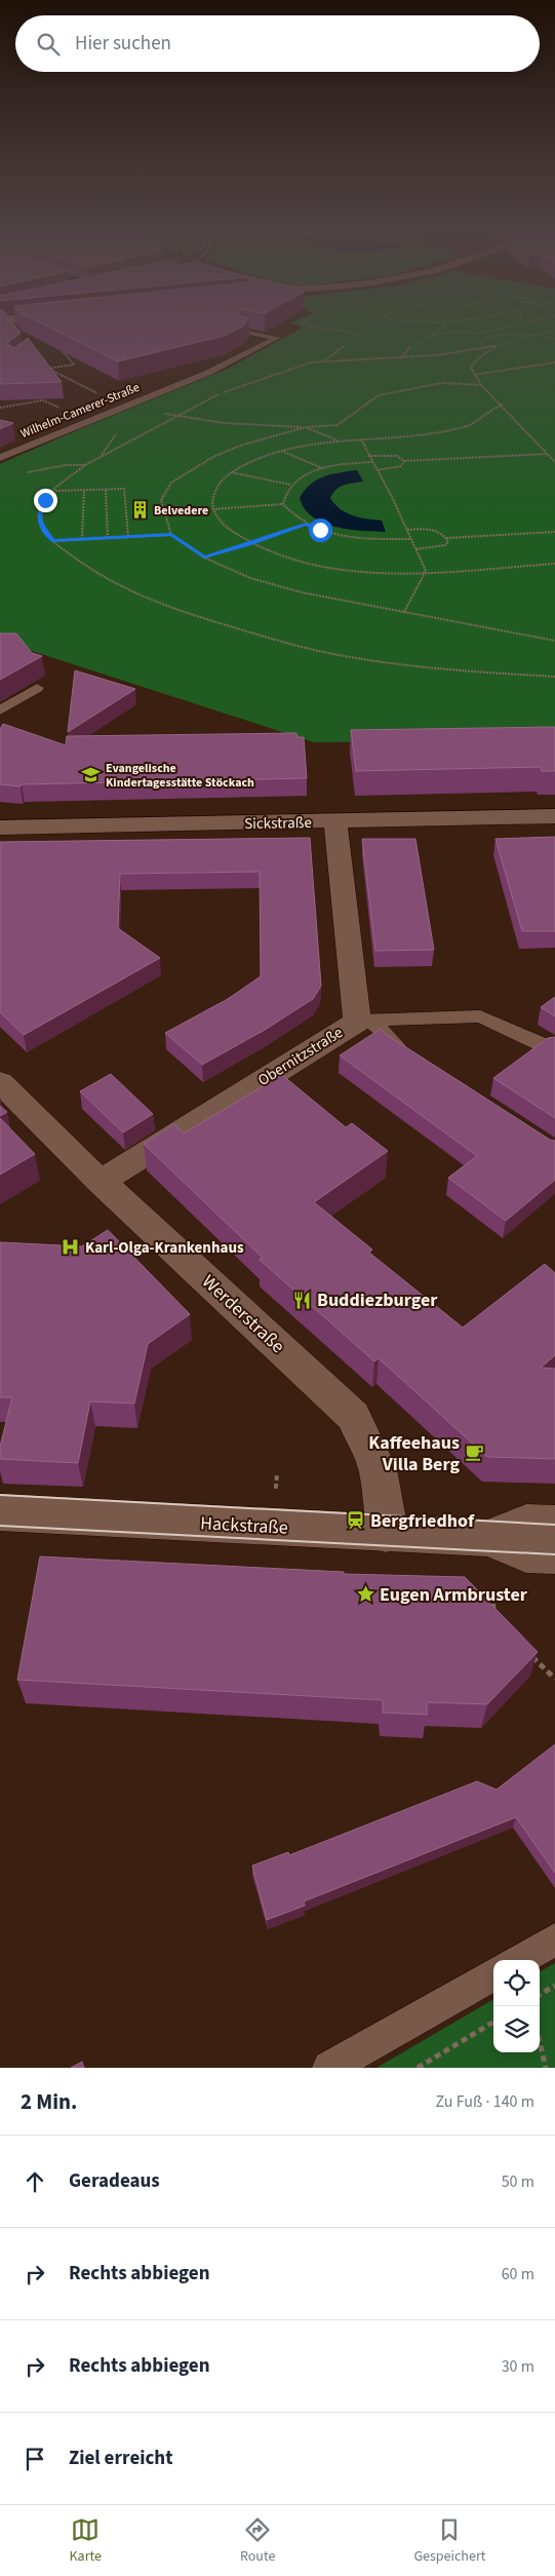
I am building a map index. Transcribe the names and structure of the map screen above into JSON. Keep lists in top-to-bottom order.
{
  "streets": {
    "street": [
      "Sickstraße",
      "Obernitzstraße",
      "Werderstraße",
      "Hackstraße"
    ],
    "lane": ["Wilhelm-Camerer-Straße"]
  },
  "crossings": [
    ["Sickstraße", "Obernitzstraße"],
    ["Obernitzstraße", "Werderstraße"],
    ["Werderstraße", "Hackstraße"]
  ],
  "places": {
    "building": ["Belvedere"],
    "school or university": ["Evangelische Kindertagesstätte Stöckach"],
    "hospital": ["Karl-Olga-Krankenhaus"],
    "restaurant": ["Buddiezburger"],
    "cafe": ["Kaffeehaus Villa Berg"],
    "station": ["Bergfriedhof"],
    "place": ["Eugen Armbruster"]
  },
  "page": {
    "search": "Hier suchen",
    "heading": ["2 Min.", "Zu Fuß · 140 m"],
    "list": [
      ["Geradeaus", "50 m"],
      ["Rechts abbiegen", "60 m"],
      ["Rechts abbiegen", "30 m"],
      "Ziel erreicht"
    ],
    "nav": ["Karte", "Route", "Gespeichert"]
  }
}
